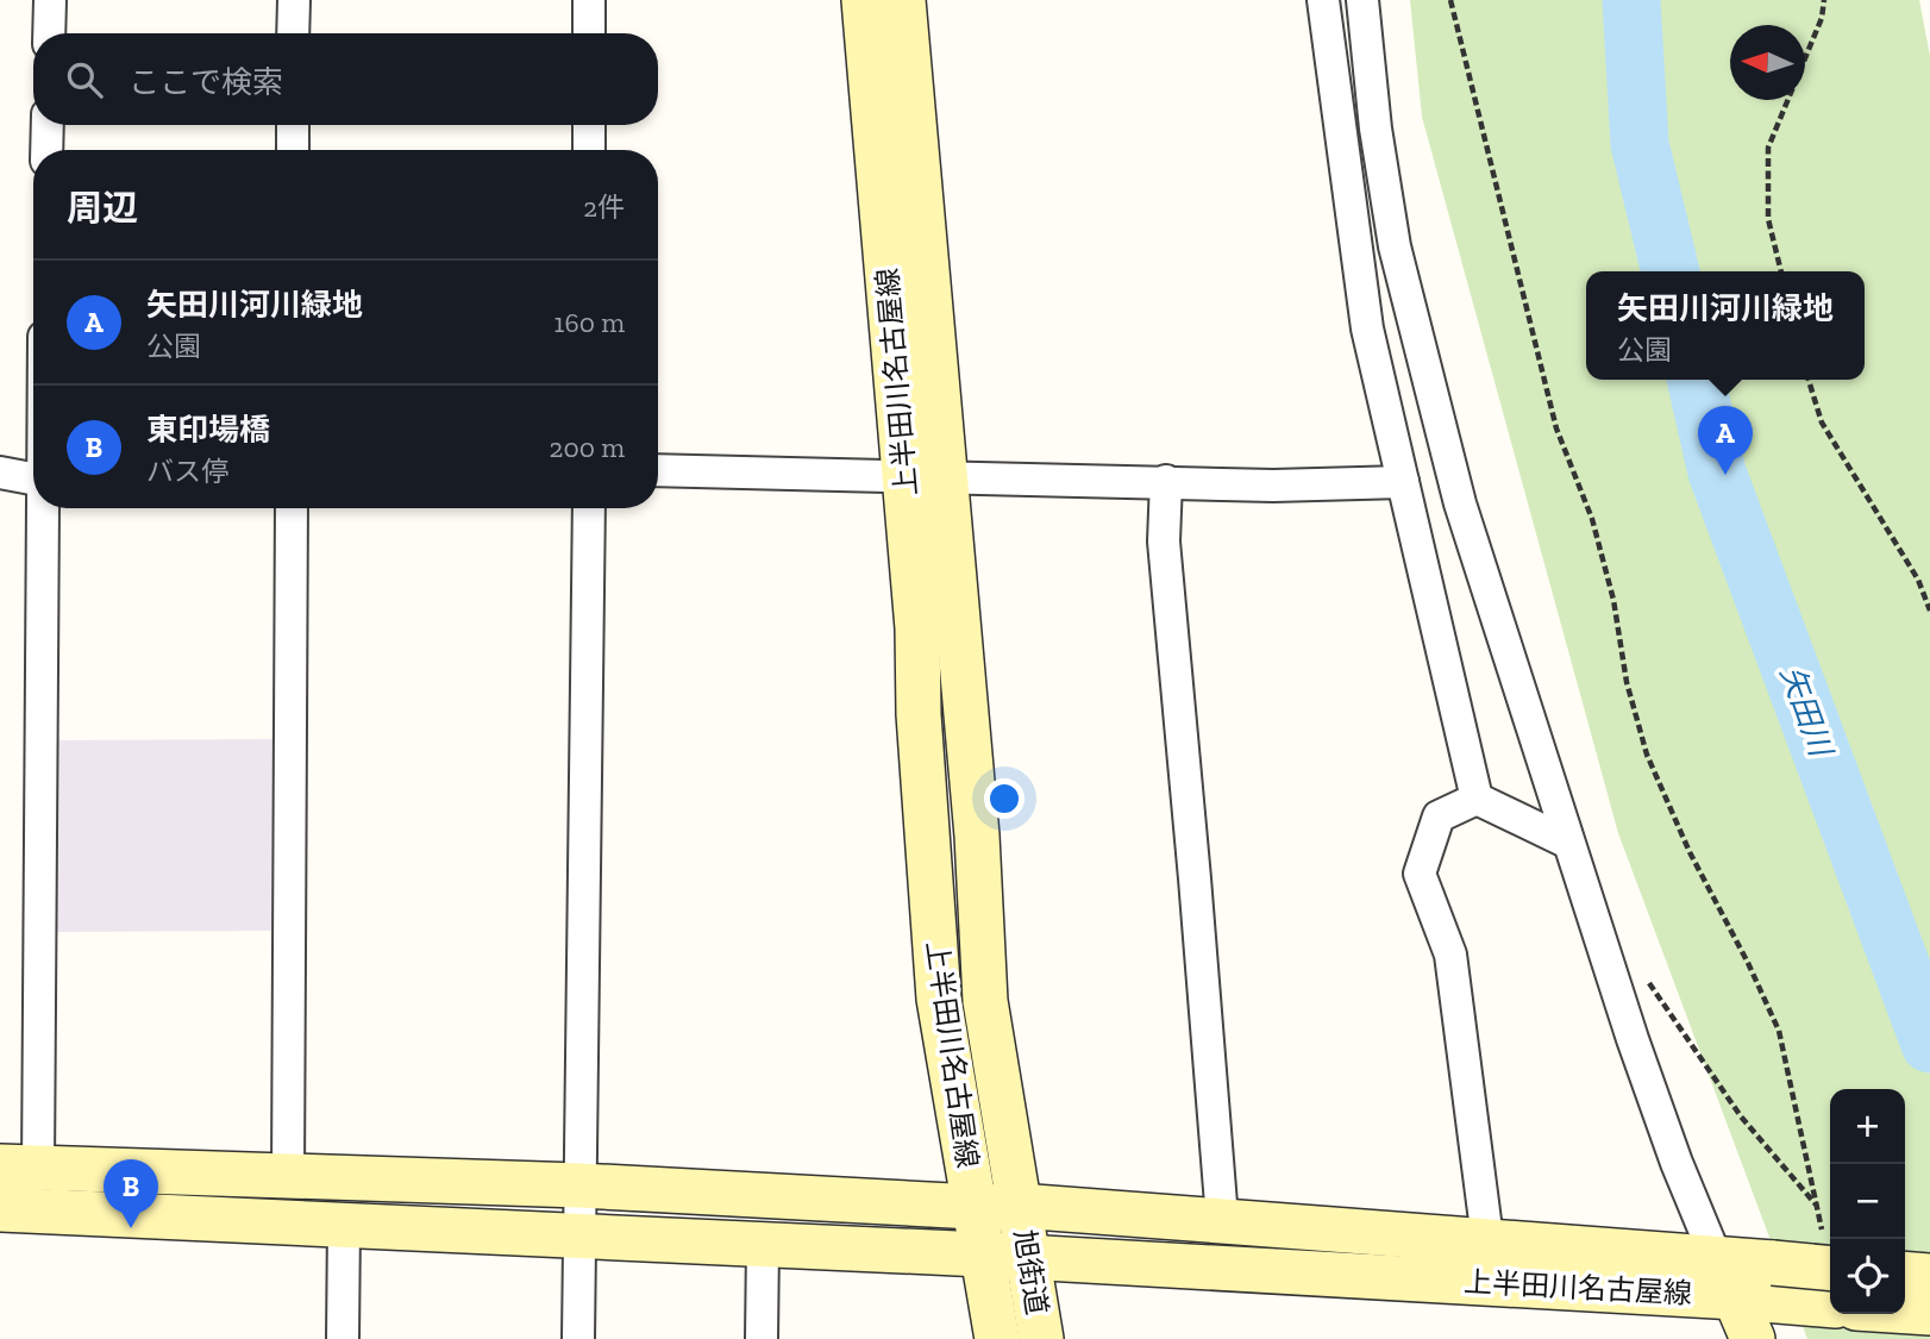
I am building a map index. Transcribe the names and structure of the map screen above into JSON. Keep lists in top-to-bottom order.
{
  "streets": {
    "main road": ["上半田川名古屋線", "旭街道"]
  },
  "crossings": [
    ["上半田川名古屋線", "旭街道"]
  ],
  "water": ["矢田川"],
  "north": "left",
  "page": {
    "search": "ここで検索",
    "heading": ["周辺", "2件"],
    "list": [
      {
        "mark": "A",
        "name": "矢田川河川緑地",
        "note": "公園",
        "value": "160 m"
      },
      {
        "mark": "B",
        "name": "東印場橋",
        "note": "バス停",
        "value": "200 m"
      }
    ],
    "popup": ["矢田川河川緑地", "公園"],
    "pins": ["A", "B"],
    "map_buttons": ["+", "−"]
  }
}
